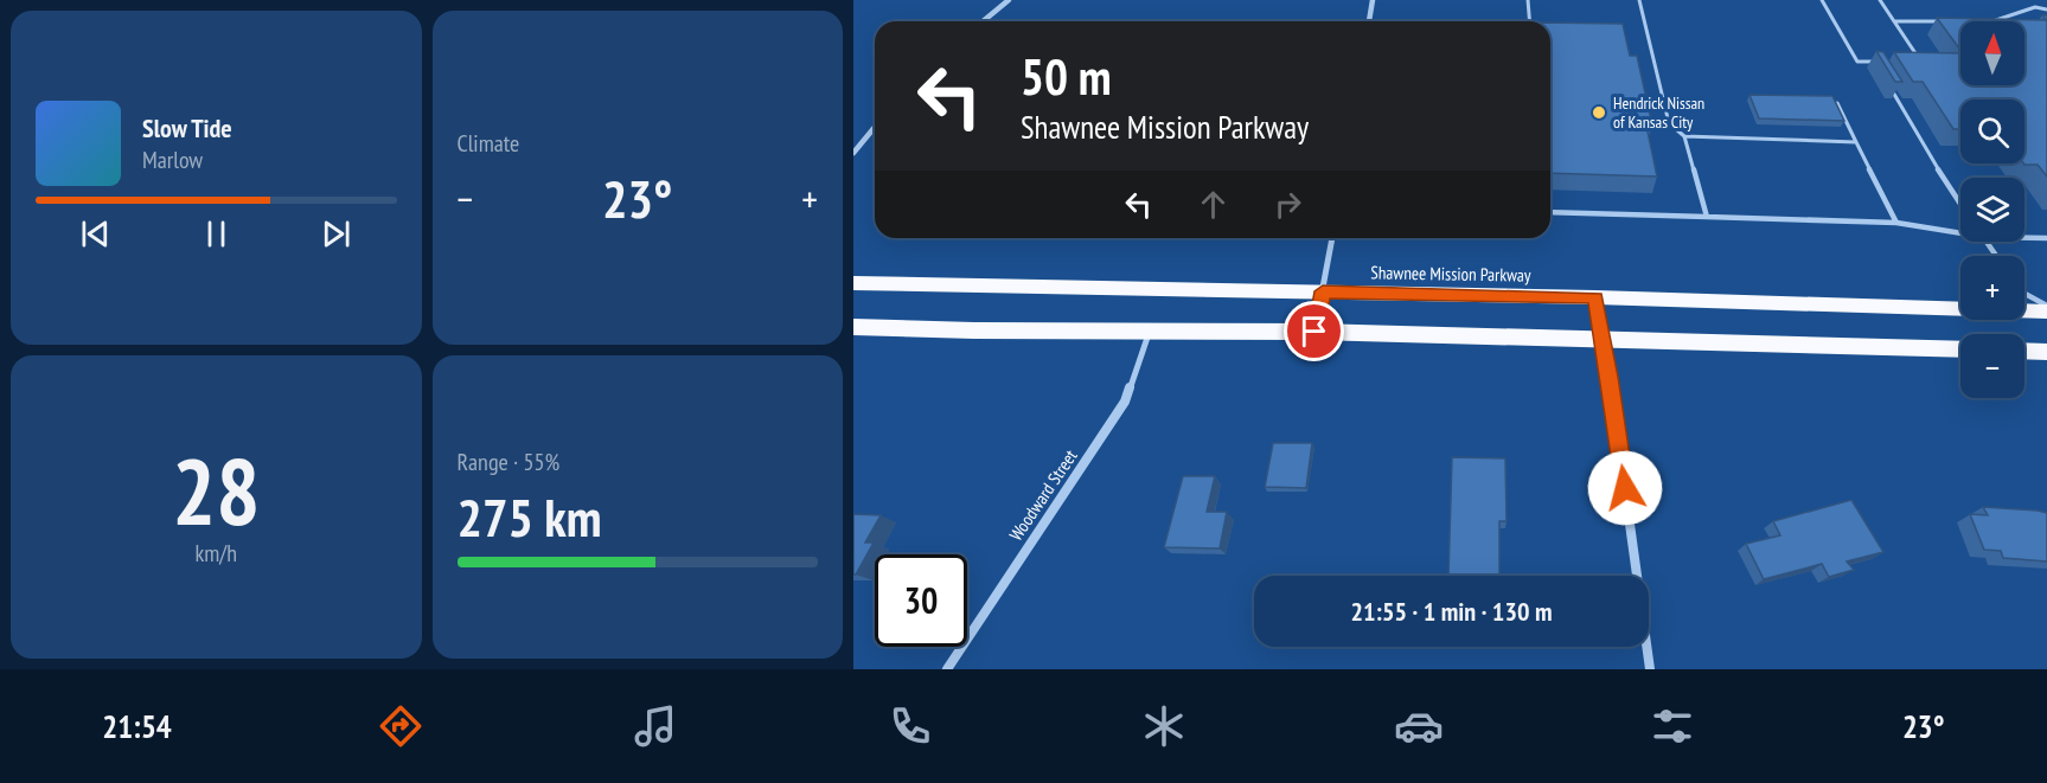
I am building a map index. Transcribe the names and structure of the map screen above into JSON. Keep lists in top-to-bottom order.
{
  "streets": {
    "highway": ["Shawnee Mission Parkway"],
    "street": ["Woodward Street"]
  },
  "places": ["Hendrick Nissan of Kansas City"],
  "north": "top",
  "page": {
    "tile": [
      "Climate",
      ["28", "km/h"],
      ["Range · 55%", "275 km"]
    ],
    "map_buttons": ["+", "−"],
    "turn": ["50 m", "Shawnee Mission Parkway"],
    "song": ["Slow Tide", "Marlow"],
    "heat": ["−", "23°", "+"],
    "limit": "30",
    "trip": "21:55 · 1 min · 130 m",
    "tabs": ["21:54", "23°"]
  }
}
